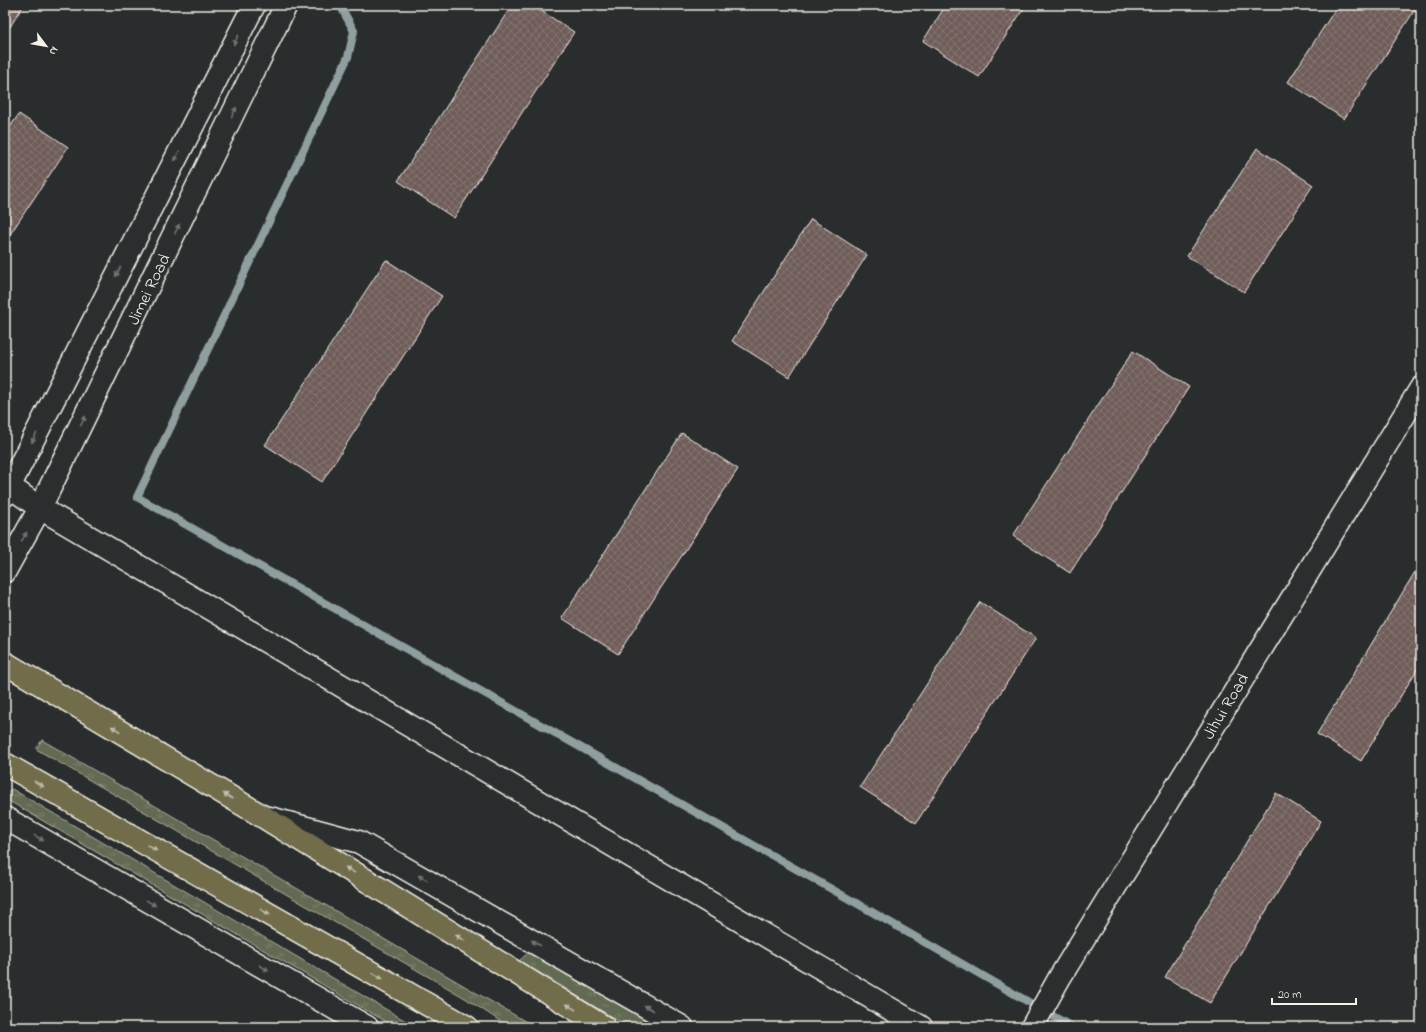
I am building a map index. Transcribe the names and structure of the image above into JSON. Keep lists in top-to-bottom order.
{
  "streets": {
    "street": ["Jimei Road", "Jihui Road"]
  },
  "scale_bar": "20 m",
  "north": "bottom right"
}
